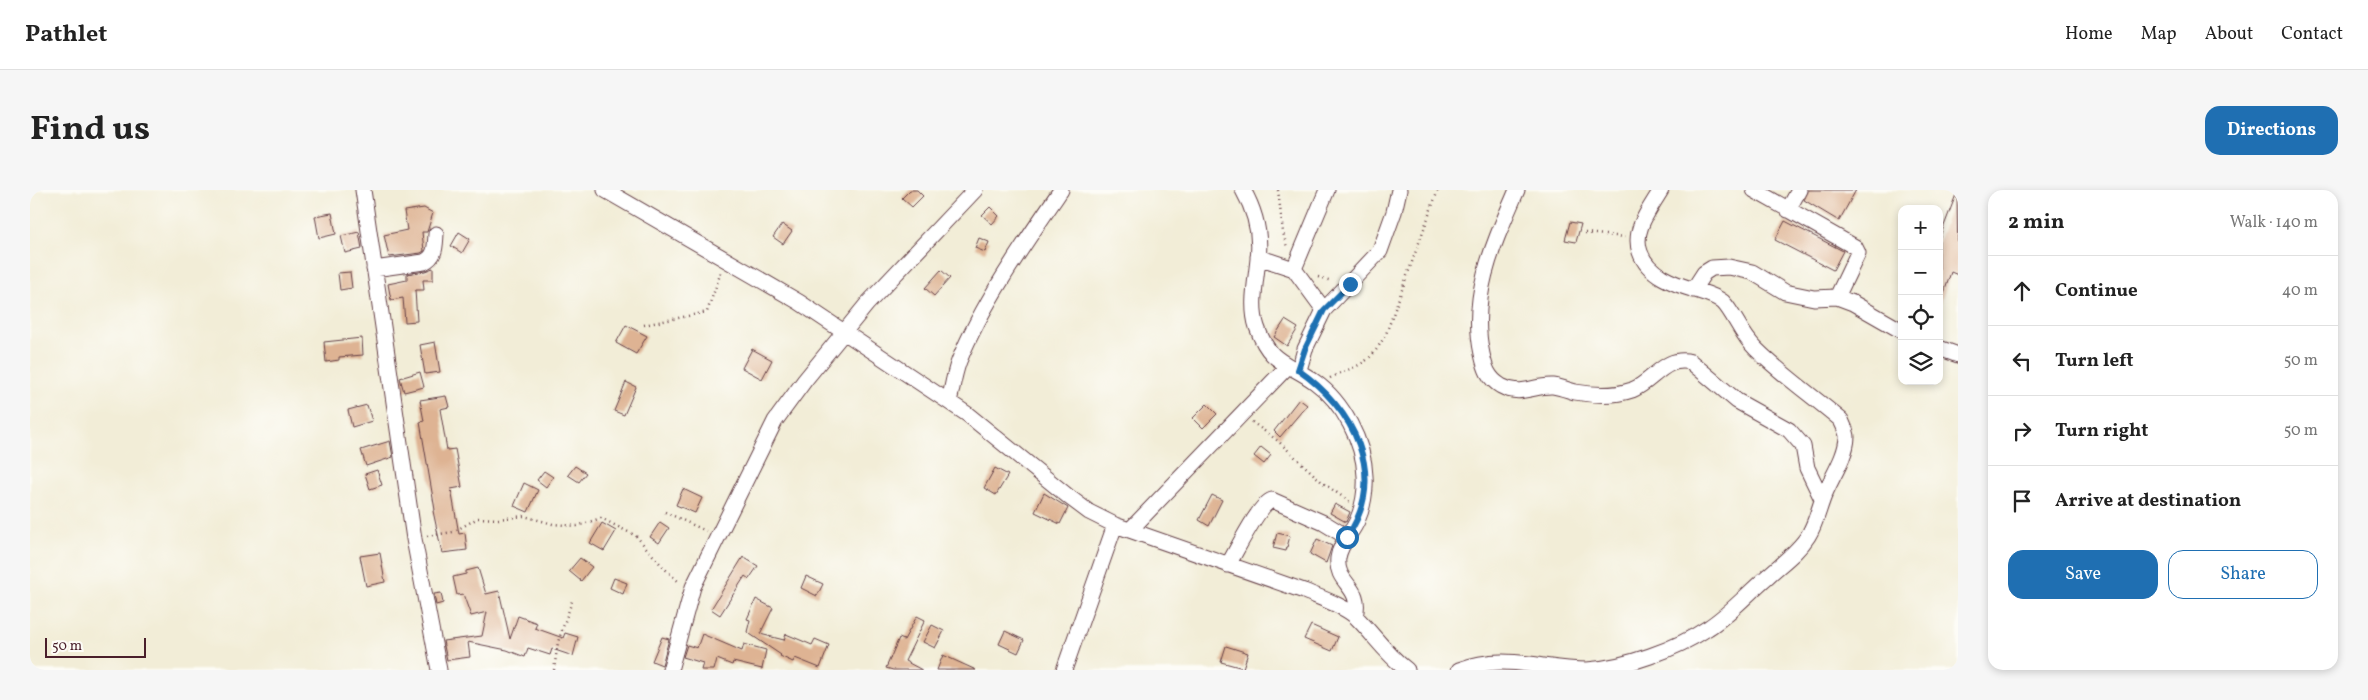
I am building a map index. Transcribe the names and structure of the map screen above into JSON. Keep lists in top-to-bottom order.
{
  "scale_bar": "50 m",
  "page": {
    "header": "Pathlet",
    "nav": [
      "Home",
      "Map",
      "About",
      "Contact"
    ],
    "title": "Find us",
    "buttons": [
      "Directions",
      ["Save", "Share"]
    ],
    "heading": ["2 min", "Walk · 140 m"],
    "map_buttons": ["+", "−"],
    "list": [
      ["Continue", "40 m"],
      ["Turn left", "50 m"],
      ["Turn right", "50 m"],
      "Arrive at destination"
    ],
    "scale": "50 m"
  }
}
